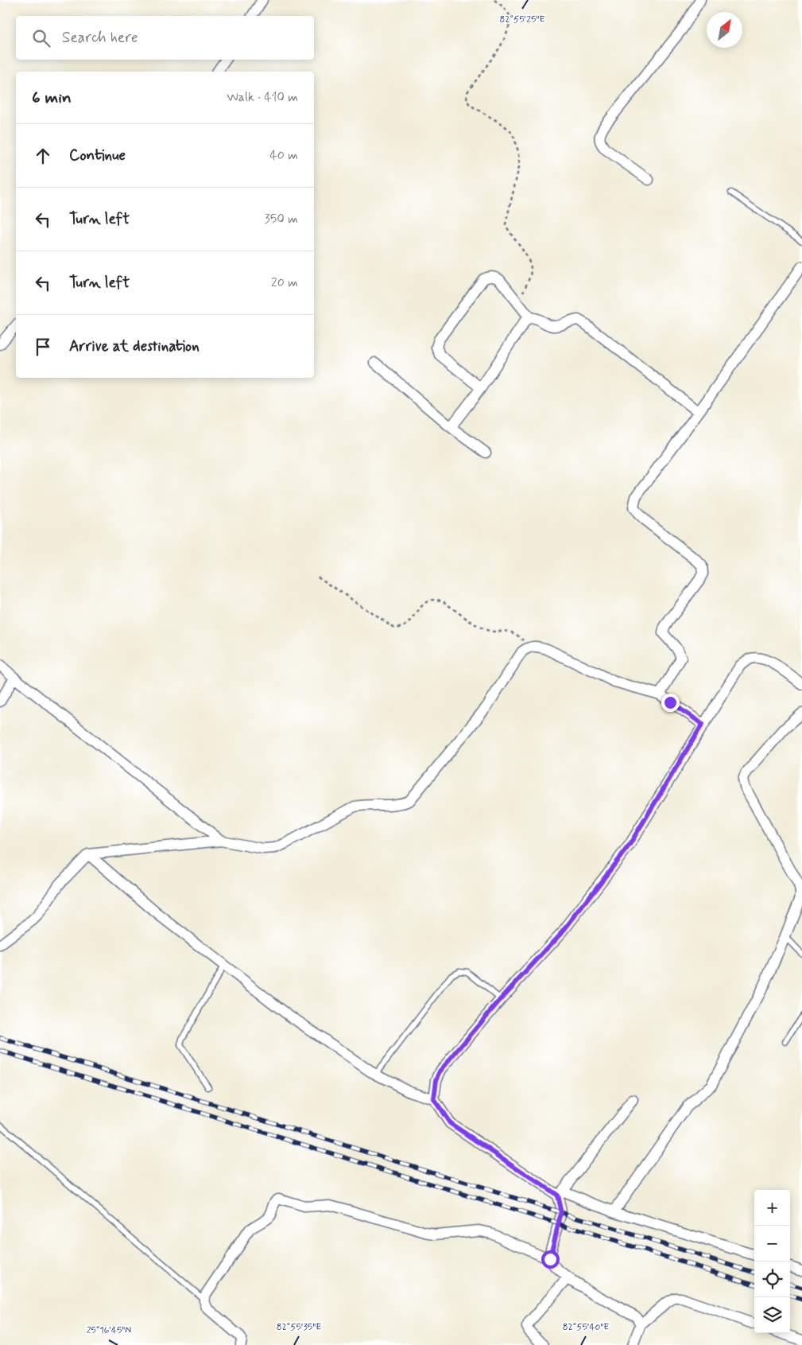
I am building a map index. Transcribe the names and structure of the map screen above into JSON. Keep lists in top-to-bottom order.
{
  "north": "top right",
  "page": {
    "search": "Search here",
    "heading": ["6 min", "Walk · 410 m"],
    "list": [
      ["Continue", "40 m"],
      ["Turn left", "350 m"],
      ["Turn left", "20 m"],
      "Arrive at destination"
    ],
    "map_buttons": ["+", "−"]
  },
  "coordinates": [
    "82°55'25\"E",
    "82°55'35\"E",
    "82°55'40\"E",
    "25°16'45\"N"
  ]
}
